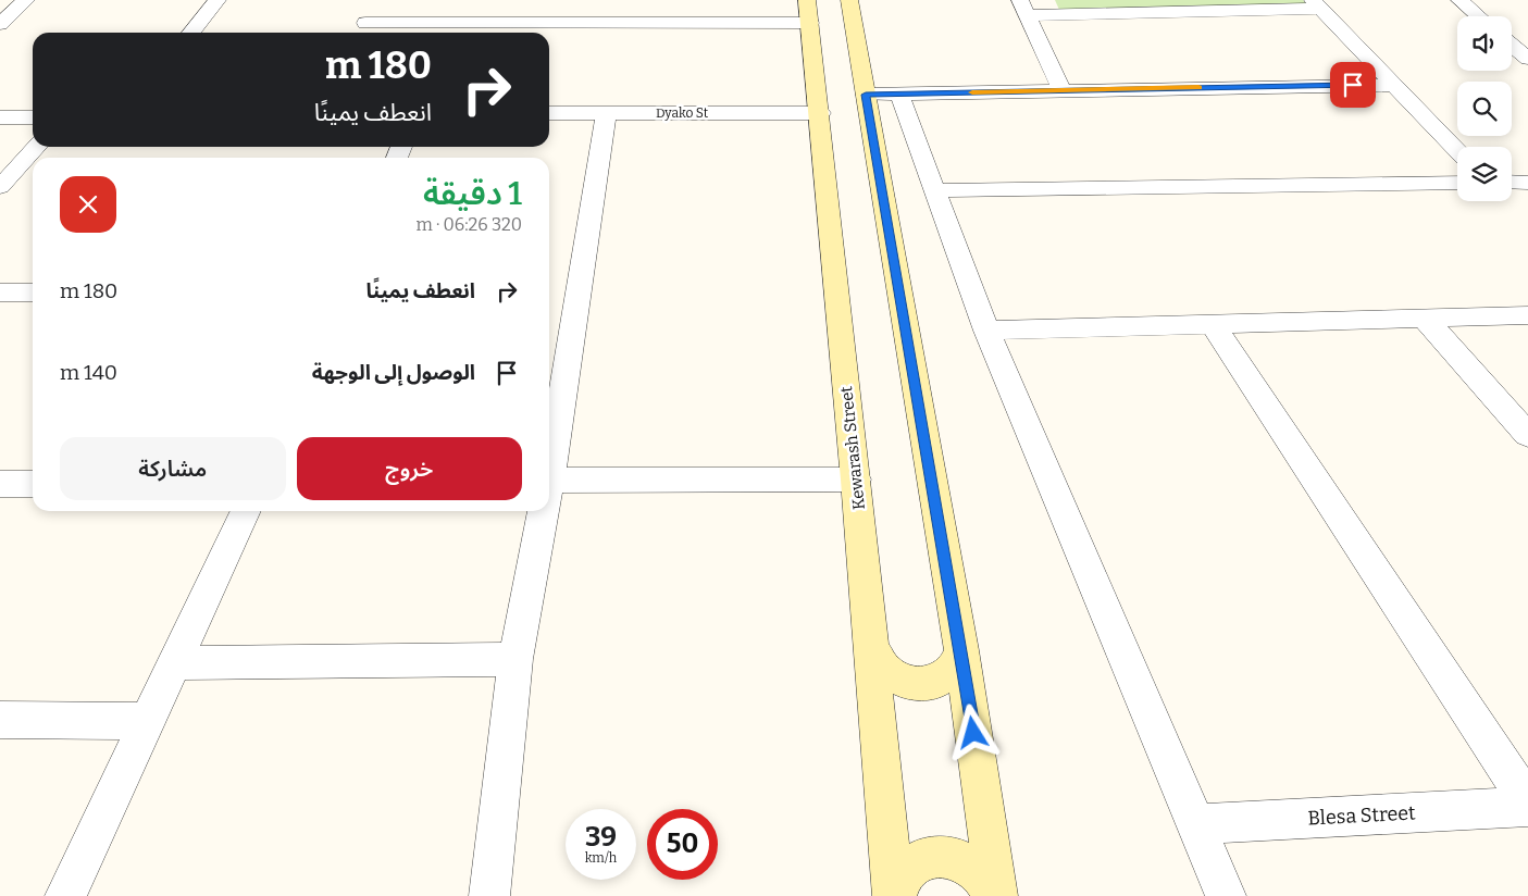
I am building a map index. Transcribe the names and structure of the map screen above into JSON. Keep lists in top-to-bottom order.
{
  "streets": {
    "main road": ["Kewarash Street"],
    "street": ["Dyako St", "Blesa Street"]
  },
  "crossings": [
    ["Dyako St", "Kewarash Street"]
  ],
  "page": {
    "turn": ["180 m", "انعطف يمينًا"],
    "heading": ["1 دقيقة", "320 m · 06:26"],
    "list": [
      {
        "name": "انعطف يمينًا",
        "value": "180 m"
      },
      {
        "name": "الوصول إلى الوجهة",
        "value": "140 m"
      }
    ],
    "buttons": ["خروج", "مشاركة"],
    "speed": "39 km/h",
    "limit": "50"
  }
}
